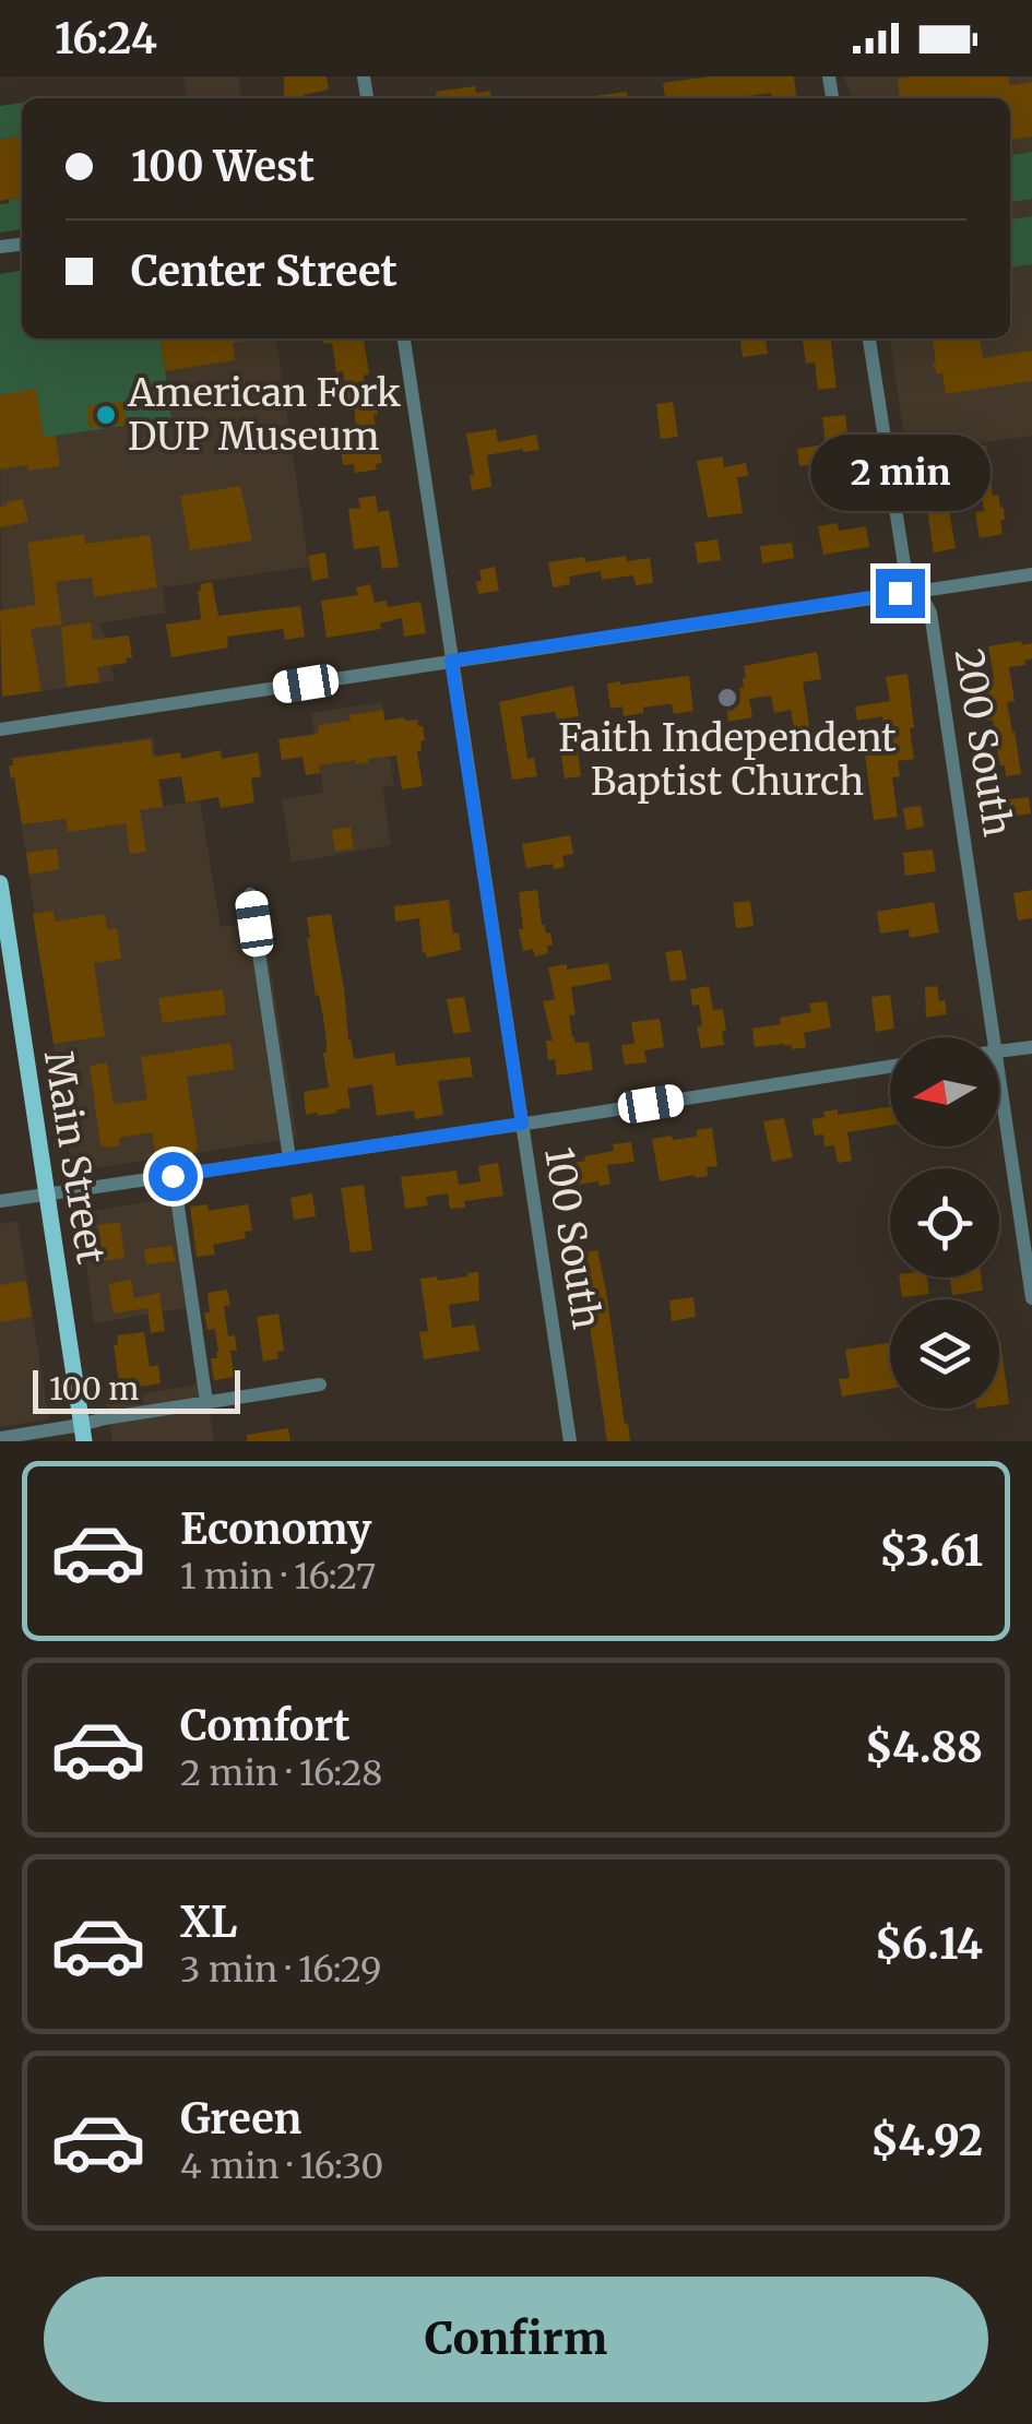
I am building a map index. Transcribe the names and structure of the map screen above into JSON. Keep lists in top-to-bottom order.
{
  "streets": {
    "main road": ["Main Street"],
    "street": ["200 South", "100 South"]
  },
  "places": ["American Fork DUP Museum", "Faith Independent Baptist Church"],
  "scale_bar": "100 m",
  "north": "left",
  "page": {
    "status": "16:24",
    "banner": ["100 West", "Center Street"],
    "bubble": "2 min",
    "scale": "100 m",
    "list": [
      {
        "name": "Economy",
        "note": "1 min · 16:27",
        "value": "$3.61"
      },
      {
        "name": "Comfort",
        "note": "2 min · 16:28",
        "value": "$4.88"
      },
      {
        "name": "XL",
        "note": "3 min · 16:29",
        "value": "$6.14"
      },
      {
        "name": "Green",
        "note": "4 min · 16:30",
        "value": "$4.92"
      }
    ],
    "buttons": "Confirm"
  }
}
